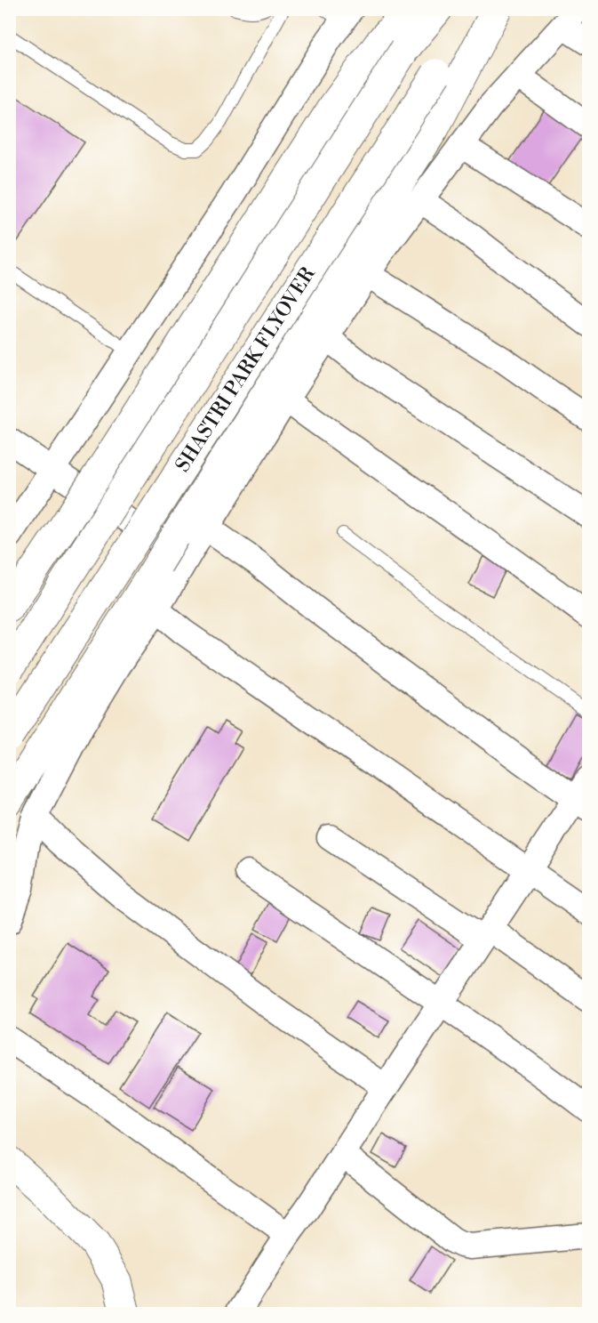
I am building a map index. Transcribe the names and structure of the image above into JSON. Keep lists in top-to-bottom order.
{
  "streets": {
    "highway": ["SHASTRI PARK FLYOVER"]
  }
}
